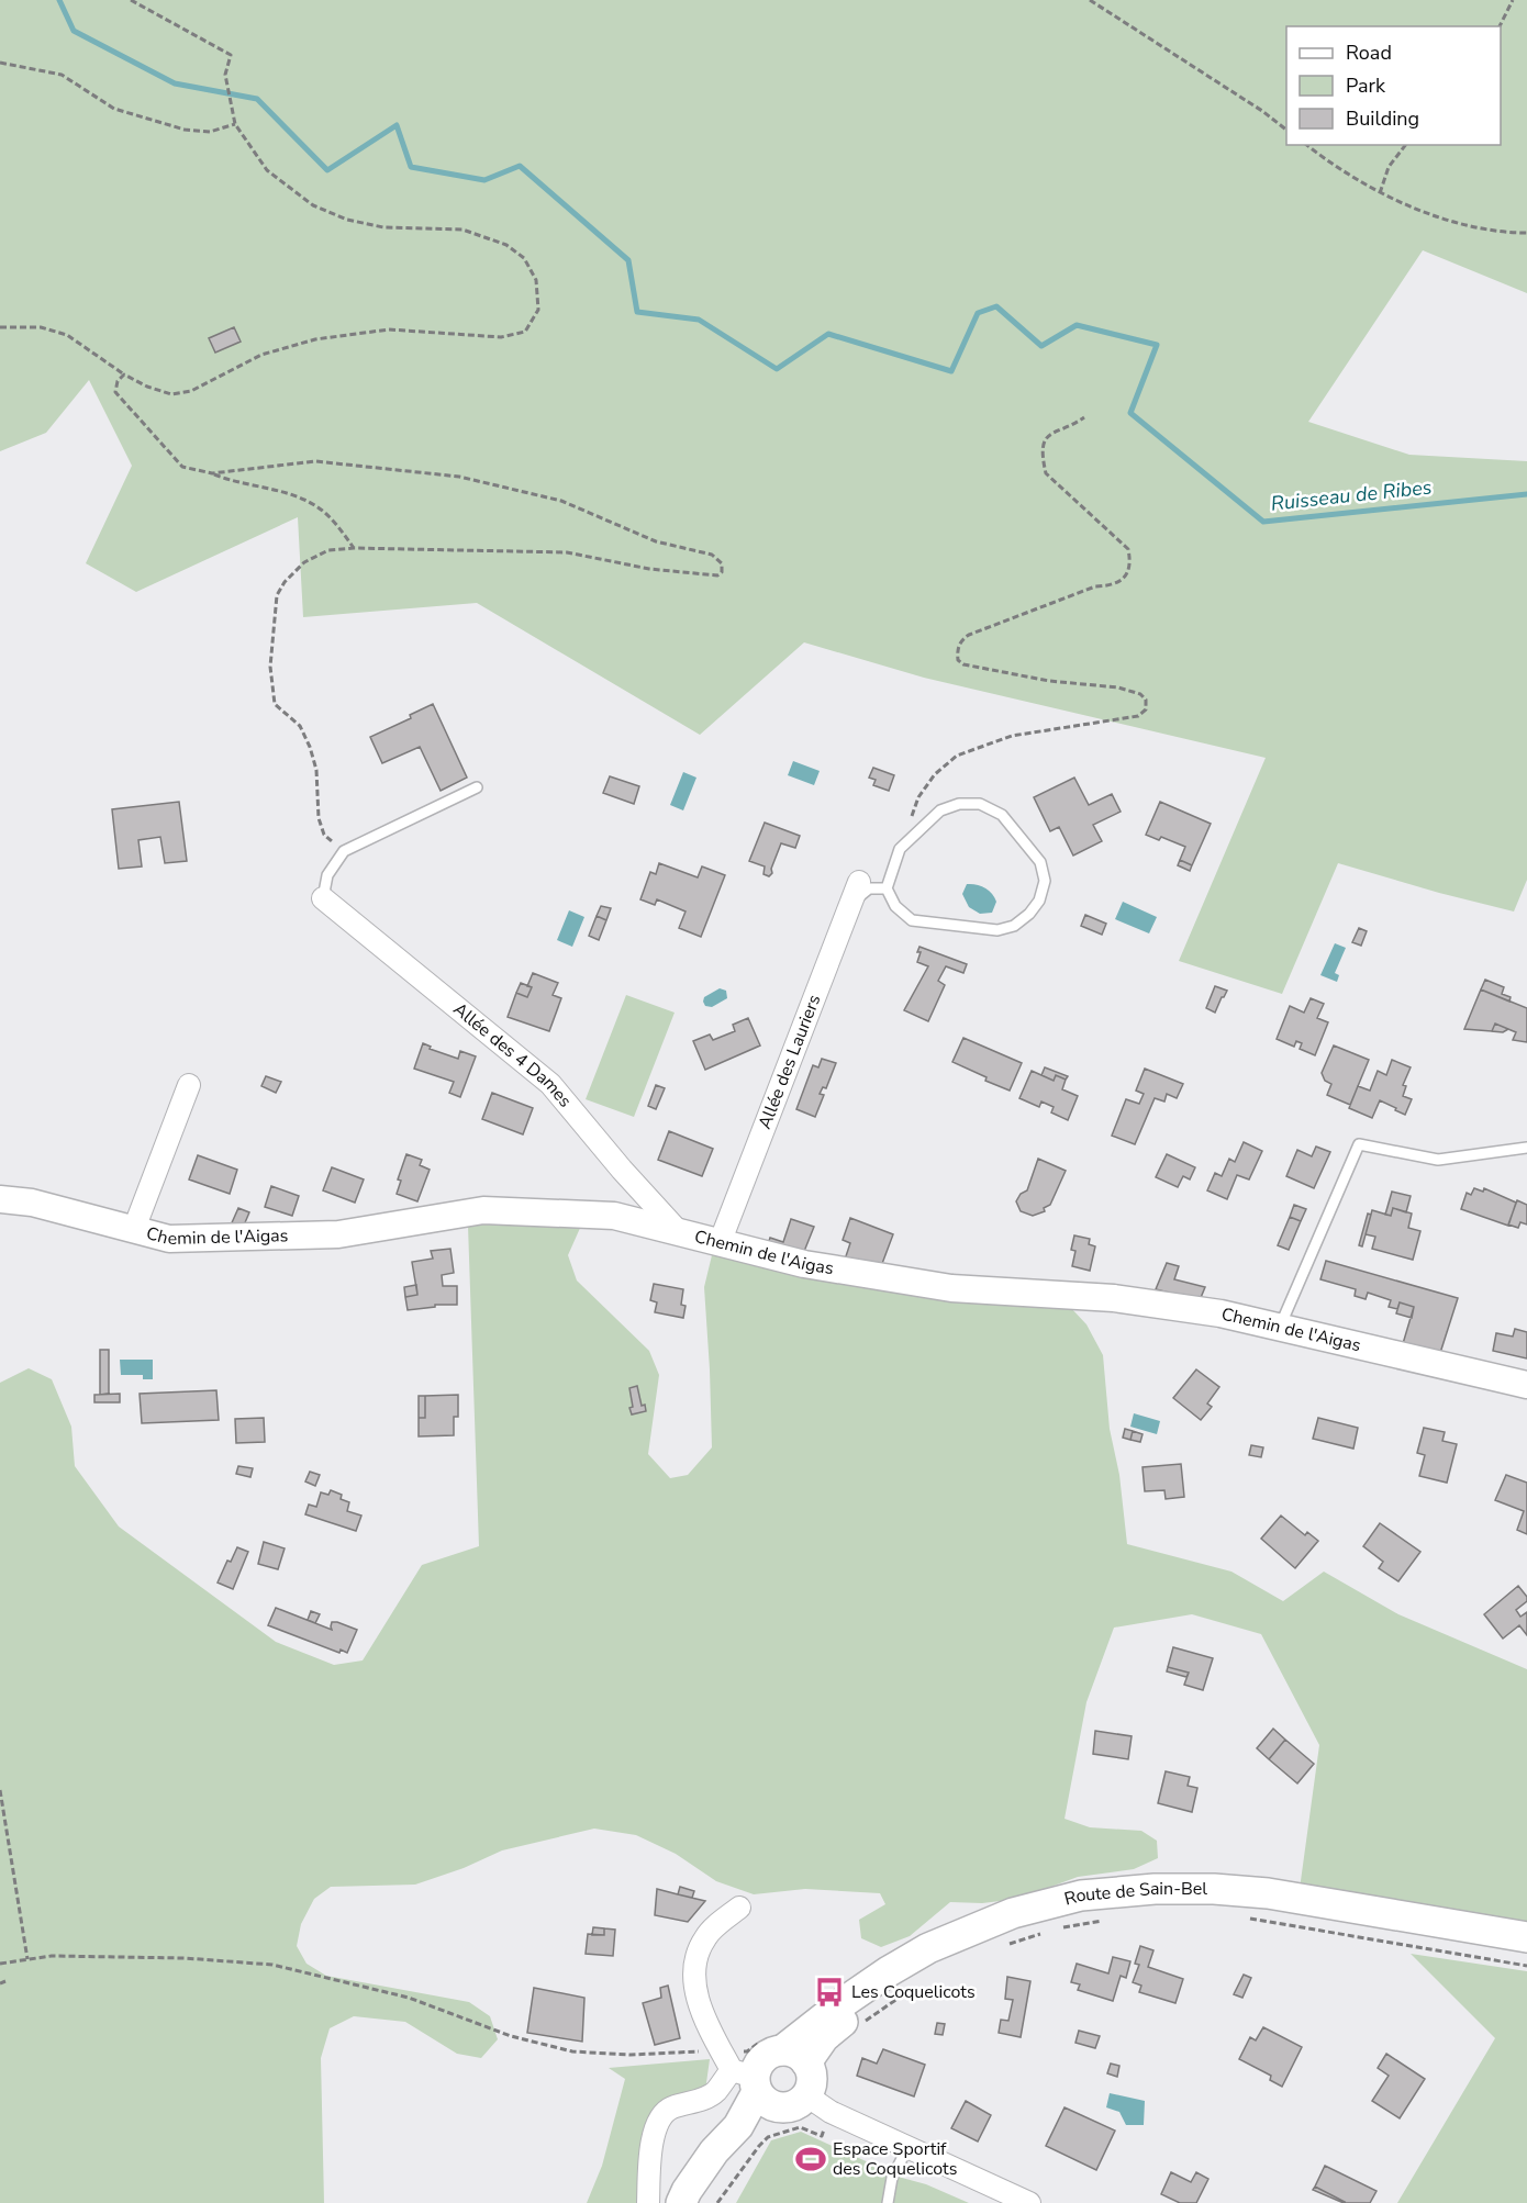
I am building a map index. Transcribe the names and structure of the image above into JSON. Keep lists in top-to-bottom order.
{
  "streets": {
    "main road": ["Route de Sain-Bel"],
    "street": ["Allée des 4 Dames", "Allée des Lauriers", "Chemin de l'Aigas"]
  },
  "crossings": [
    ["Allée des 4 Dames", "Chemin de l'Aigas"],
    ["Allée des Lauriers", "Chemin de l'Aigas"]
  ],
  "water": ["Ruisseau de Ribes"],
  "places": {
    "bus stop": ["Les Coquelicots"],
    "sports": ["Espace Sportif des Coquelicots"]
  },
  "legend": ["Road", "Park", "Building"]
}
